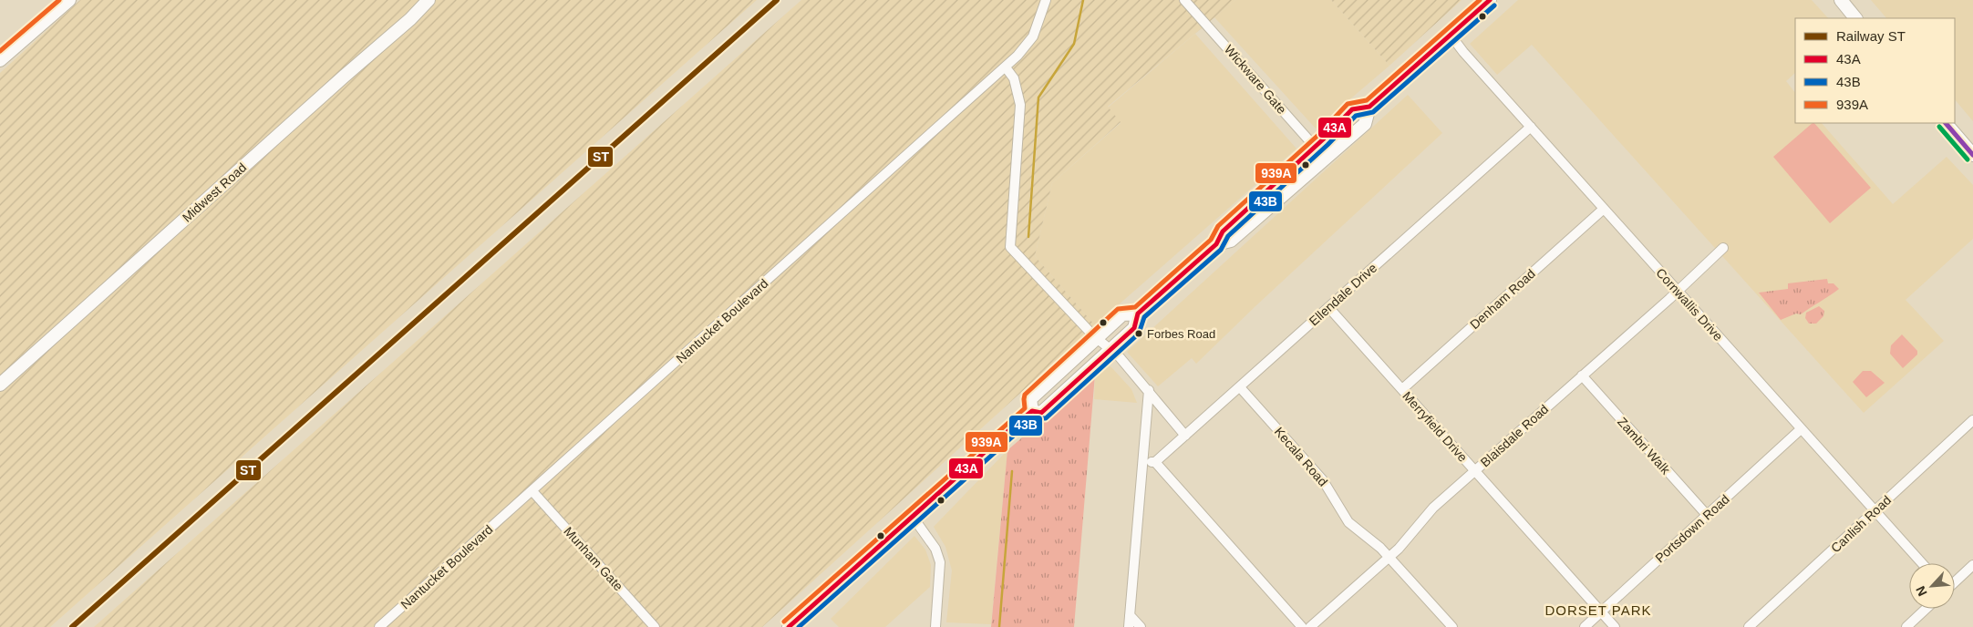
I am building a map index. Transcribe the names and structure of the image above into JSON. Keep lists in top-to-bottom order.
{
  "streets": {
    "main road": ["Wickware Gate", "Midwest Road"],
    "street": [
      "Ellendale Drive",
      "Denham Road",
      "Cornwallis Drive",
      "Nantucket Boulevard",
      "Merryfield Drive",
      "Blaisdale Road",
      "Zambri Walk",
      "Kecala Road",
      "Canlish Road",
      "Portsdown Road",
      "Munham Gate"
    ]
  },
  "crossings": [
    ["Ellendale Drive", "Cornwallis Drive"],
    ["Ellendale Drive", "Merryfield Drive"],
    ["Ellendale Drive", "Kecala Road"],
    ["Denham Road", "Cornwallis Drive"],
    ["Denham Road", "Merryfield Drive"],
    ["Cornwallis Drive", "Blaisdale Road"],
    ["Cornwallis Drive", "Canlish Road"],
    ["Cornwallis Drive", "Portsdown Road"],
    ["Nantucket Boulevard", "Munham Gate"],
    ["Merryfield Drive", "Blaisdale Road"],
    ["Merryfield Drive", "Portsdown Road"],
    ["Blaisdale Road", "Zambri Walk"],
    ["Blaisdale Road", "Kecala Road"],
    ["Zambri Walk", "Portsdown Road"]
  ],
  "districts": ["DORSET PARK"],
  "places": ["Forbes Road"],
  "lines": [
    "rail line ST",
    "transit line 43A",
    "transit line 939A",
    "transit line 43B"
  ],
  "legend": [
    "Railway ST",
    "43A",
    "43B",
    "939A"
  ],
  "north": "bottom left"
}
